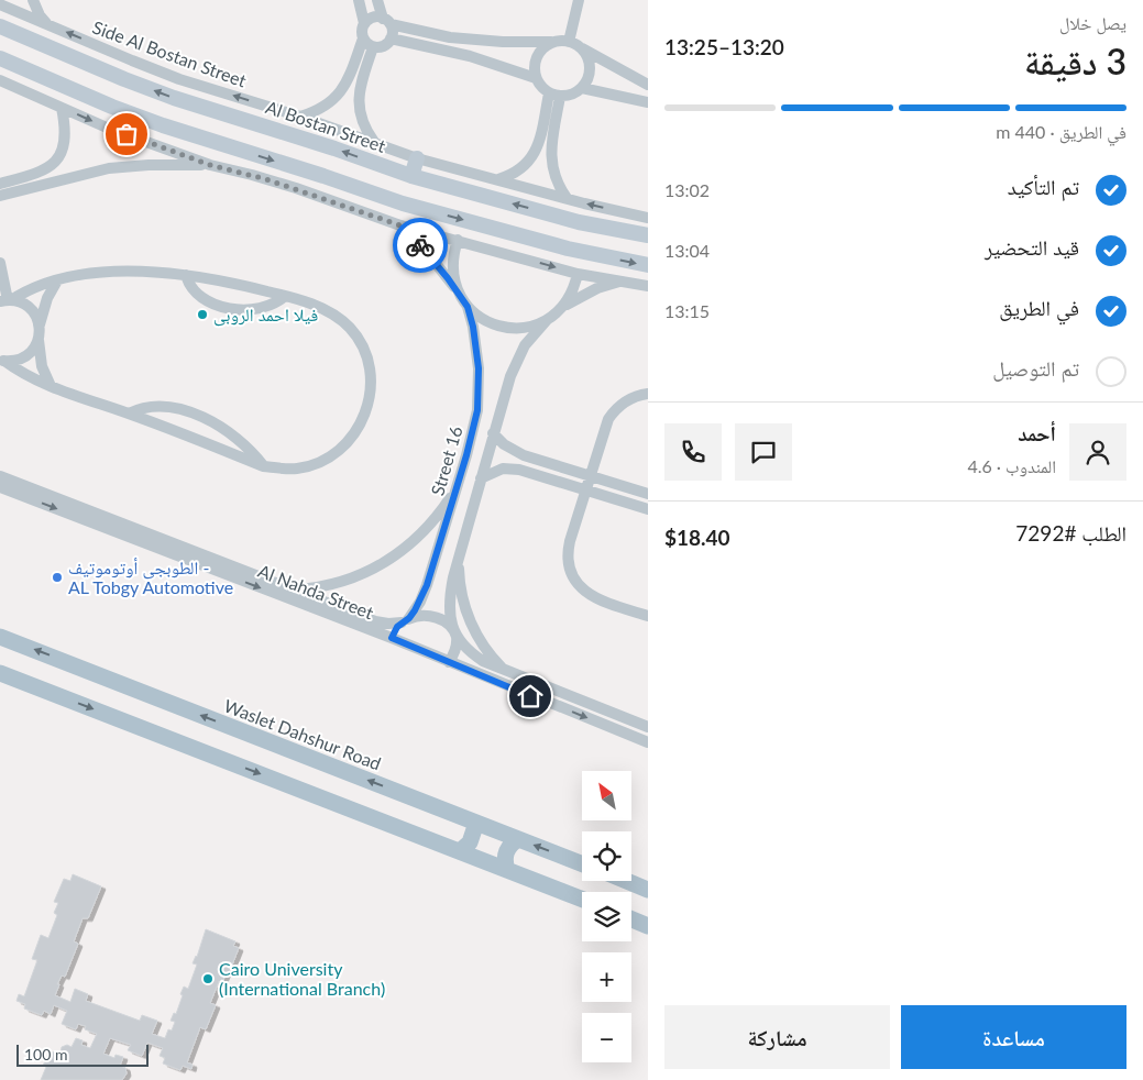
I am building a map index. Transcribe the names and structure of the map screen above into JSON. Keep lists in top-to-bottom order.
{
  "streets": {
    "main road": ["Waslet Dahshur Road"],
    "street": [
      "Side Al Bostan Street",
      "Al Bostan Street",
      "Street 16",
      "Al Nahda Street"
    ]
  },
  "crossings": [
    ["Street 16", "Al Nahda Street"]
  ],
  "places": ["فيلا احمد الروبى", "الطوبجى أوتوموتيف - AL Tobgy Automotive", "Cairo University (International Branch)"],
  "scale_bar": "100 m",
  "north": "top left",
  "page": {
    "heading": ["3 دقيقة", "يصل خلال", "13:20–13:25"],
    "panel": [
      "أحمد",
      "المندوب · 4.6",
      "الطلب #7292",
      "$18.40"
    ],
    "bar": "في الطريق · 440 m",
    "list": [
      ["تم التأكيد", "13:02"],
      ["قيد التحضير", "13:04"],
      ["في الطريق", "13:15"],
      "تم التوصيل"
    ],
    "map_buttons": ["+", "−"],
    "buttons": ["مساعدة", "مشاركة"],
    "scale": "100 m"
  }
}
